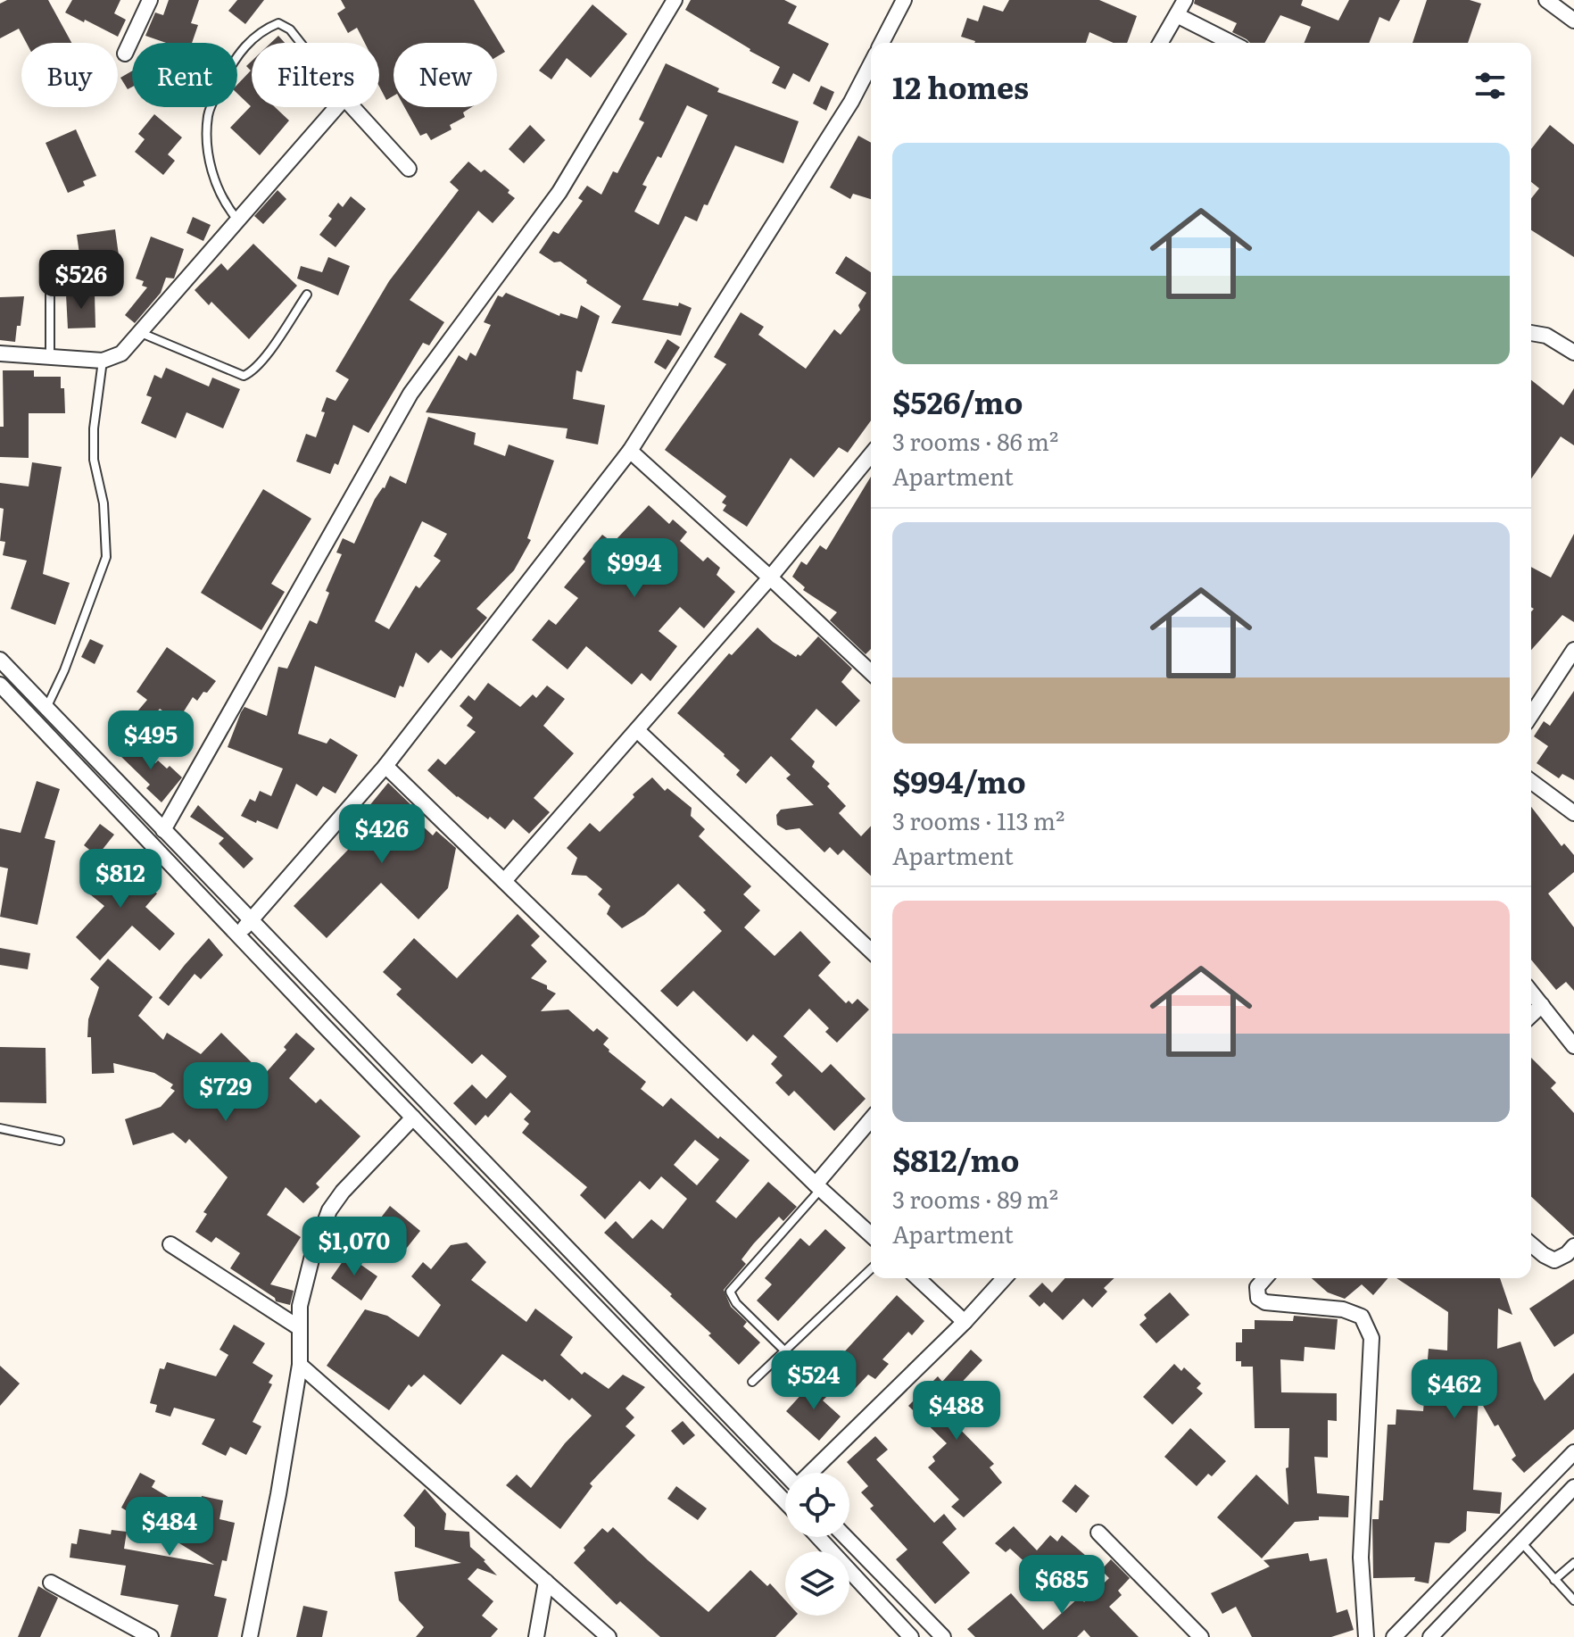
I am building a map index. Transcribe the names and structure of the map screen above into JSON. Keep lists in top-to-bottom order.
{
  "page": {
    "chip": [
      "Buy",
      "Rent",
      "Filters",
      "New"
    ],
    "heading": "12 homes",
    "list": [
      {
        "name": "$526/mo",
        "note": "3 rooms · 86 m² · Apartment"
      },
      {
        "name": "$994/mo",
        "note": "3 rooms · 113 m² · Apartment"
      },
      {
        "name": "$812/mo",
        "note": "3 rooms · 89 m² · Apartment"
      }
    ],
    "price": [
      "$526",
      "$994",
      "$495",
      "$426",
      "$812",
      "$729",
      "$1,070",
      "$524",
      "$462",
      "$488",
      "$484",
      "$685"
    ]
  }
}
